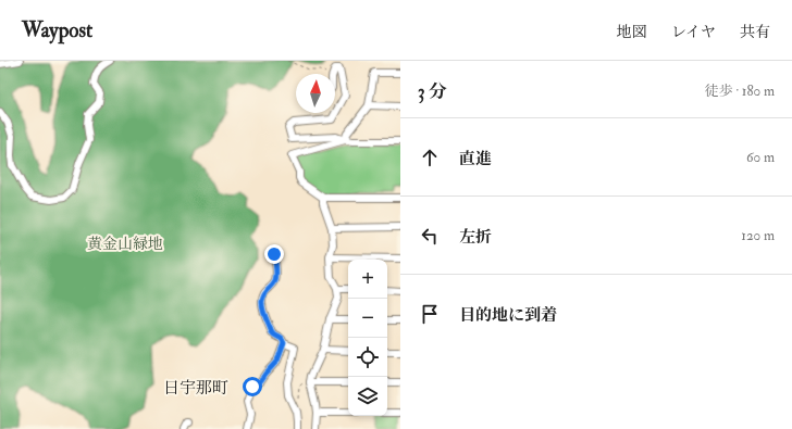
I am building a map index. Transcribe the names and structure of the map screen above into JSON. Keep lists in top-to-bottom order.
{
  "districts": ["日宇那町"],
  "parks": ["黄金山緑地"],
  "north": "top",
  "page": {
    "header": "Waypost",
    "nav": ["地図", "レイヤ", "共有"],
    "heading": ["3 分", "徒歩 · 180 m"],
    "list": [
      ["直進", "60 m"],
      ["左折", "120 m"],
      "目的地に到着"
    ],
    "map_buttons": ["+", "−"]
  }
}
